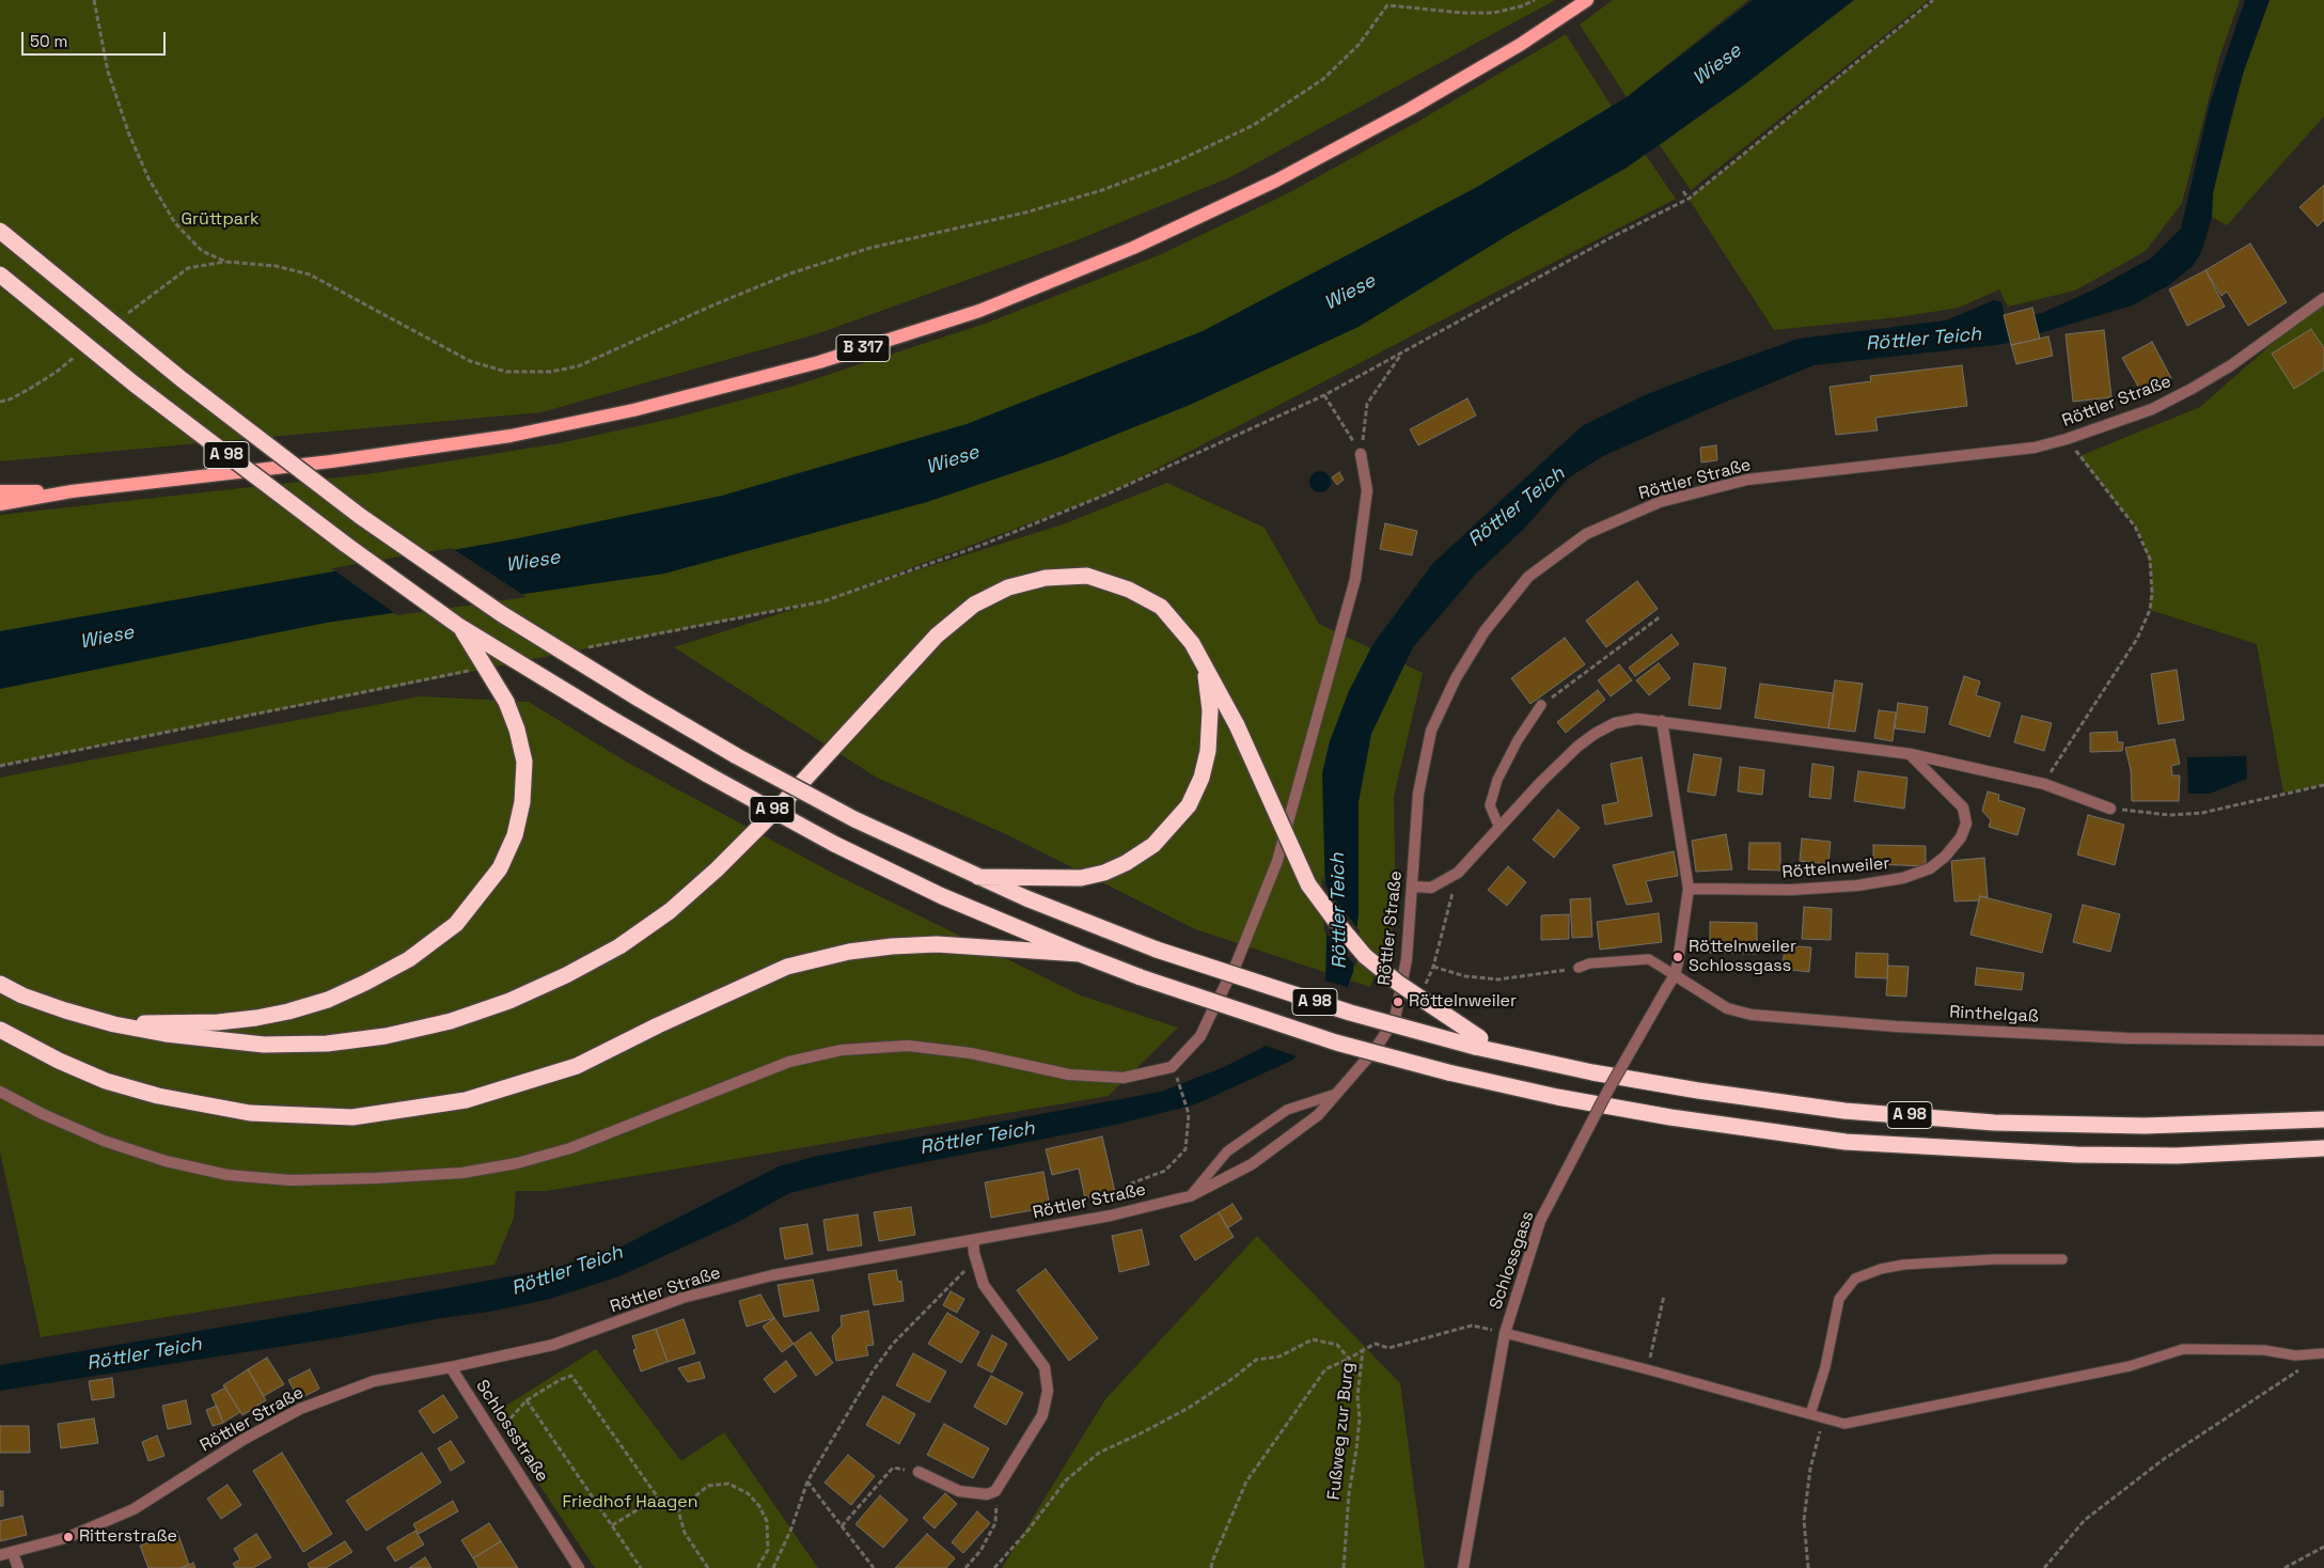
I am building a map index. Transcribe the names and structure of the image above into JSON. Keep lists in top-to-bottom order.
{
  "streets": {
    "highway": ["A 98"],
    "main road": ["B 317"],
    "street": [
      "Röttler Straße",
      "Röttelnweiler",
      "Rinthelgaß",
      "Schlossgass",
      "Schlossstraße"
    ],
    "path": ["Fußweg zur Burg"]
  },
  "crossings": [
    ["Röttler Straße", "Schlossstraße"],
    ["Rinthelgaß", "Schlossgass"],
    ["Schlossgass", "Fußweg zur Burg"]
  ],
  "water": ["Wiese", "Röttler Teich"],
  "parks": ["Grüttpark", "Friedhof Haagen"],
  "places": ["Röttelnweiler Schlossgass", "Röttelnweiler", "Ritterstraße"],
  "scale_bar": "50 m"
}
